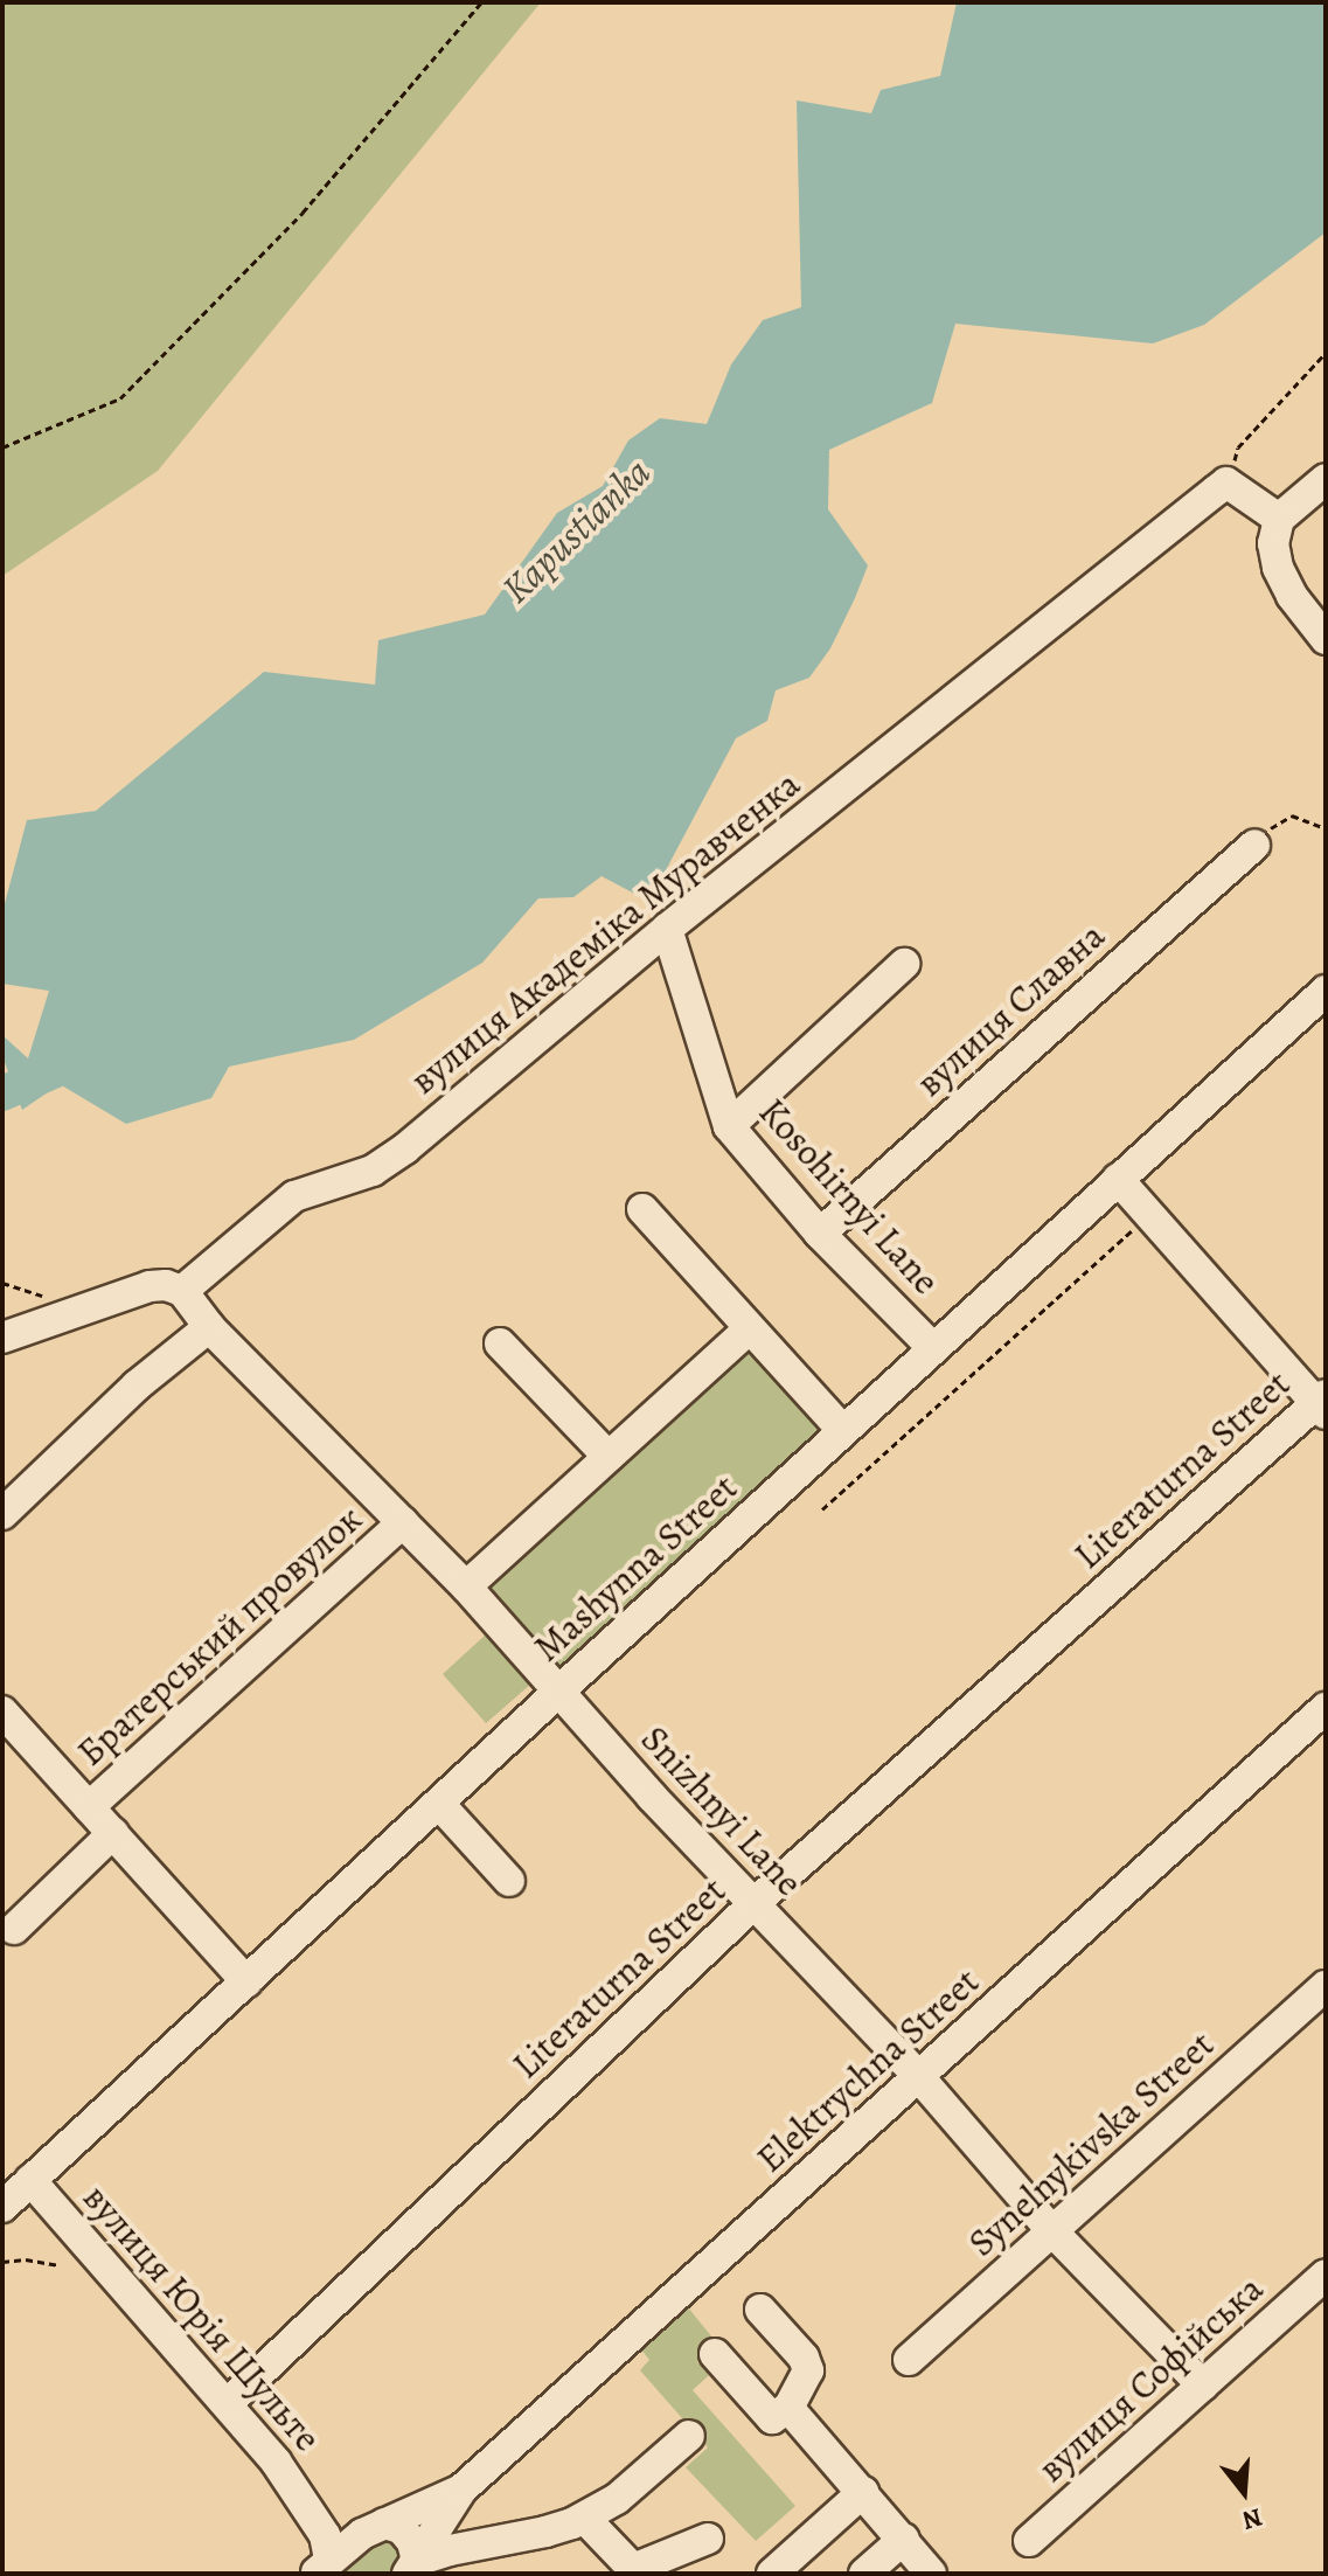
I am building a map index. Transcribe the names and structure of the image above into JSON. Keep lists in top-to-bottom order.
{
  "streets": {
    "street": [
      "вулиця Академіка Муравченка",
      "вулиця Славна",
      "Kosohirnyi Lane",
      "Literaturna Street",
      "Mashynna Street",
      "Братерський провулок",
      "Snizhnyi Lane",
      "Elektrychna Street",
      "Synelnykivska Street",
      "вулиця Юрія Шульте",
      "вулиця Софійська"
    ]
  },
  "crossings": [
    ["вулиця Академіка Муравченка", "Kosohirnyi Lane"],
    ["вулиця Академіка Муравченка", "Snizhnyi Lane"],
    ["вулиця Славна", "Kosohirnyi Lane"],
    ["Kosohirnyi Lane", "Mashynna Street"],
    ["Literaturna Street", "Snizhnyi Lane"],
    ["Literaturna Street", "вулиця Юрія Шульте"],
    ["Mashynna Street", "Snizhnyi Lane"],
    ["Mashynna Street", "вулиця Юрія Шульте"],
    ["Братерський провулок", "Snizhnyi Lane"],
    ["Snizhnyi Lane", "Elektrychna Street"],
    ["Snizhnyi Lane", "Synelnykivska Street"],
    ["Snizhnyi Lane", "вулиця Софійська"]
  ],
  "water": ["Kapustianka"],
  "north": "bottom"
}
